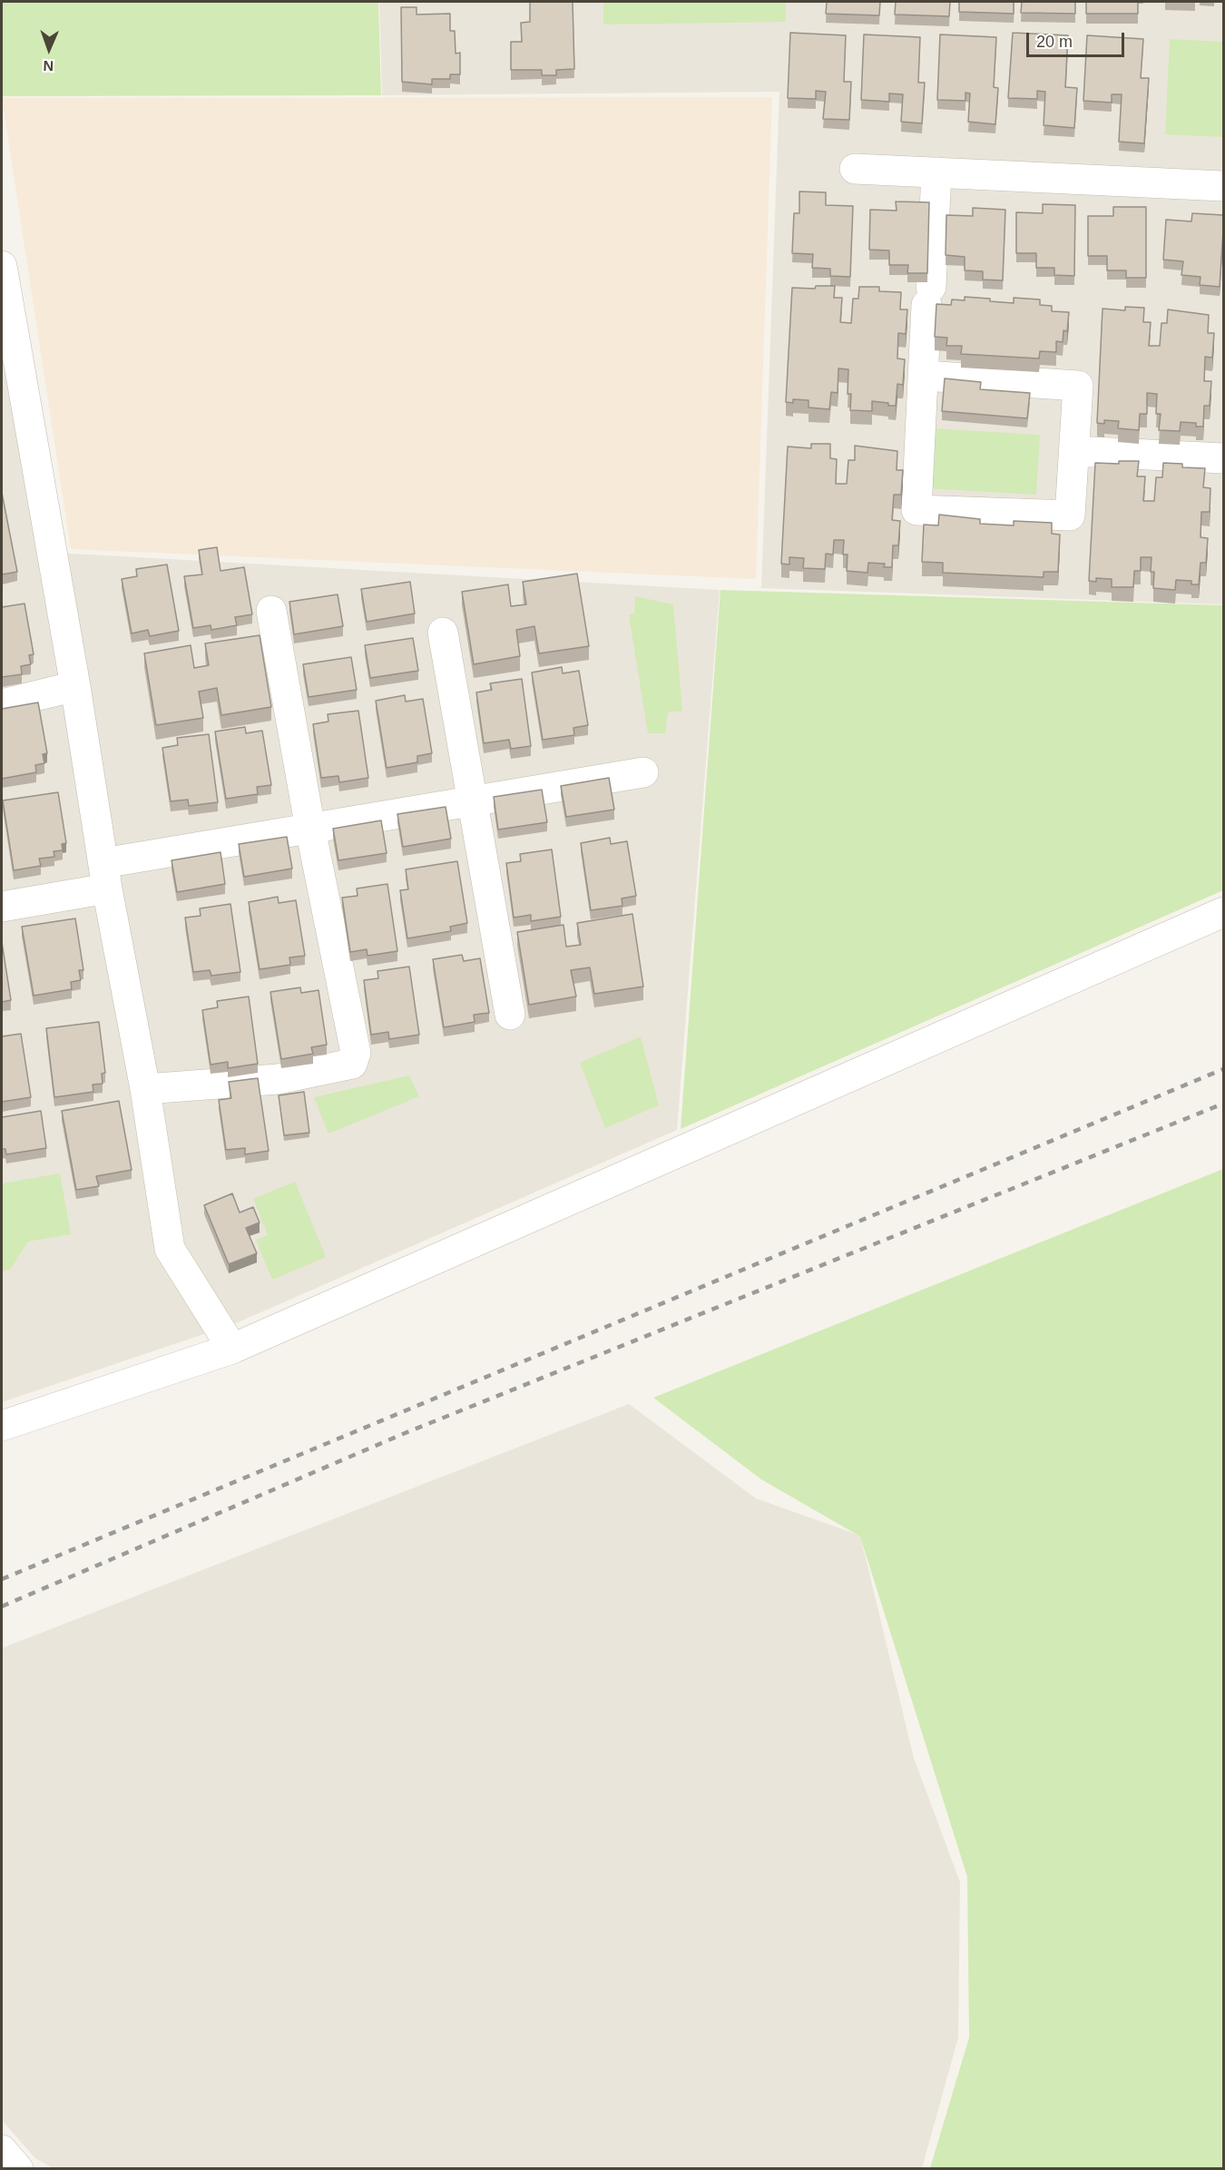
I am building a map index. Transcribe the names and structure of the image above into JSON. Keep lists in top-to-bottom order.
{
  "scale_bar": "20 m",
  "north": "bottom"
}
